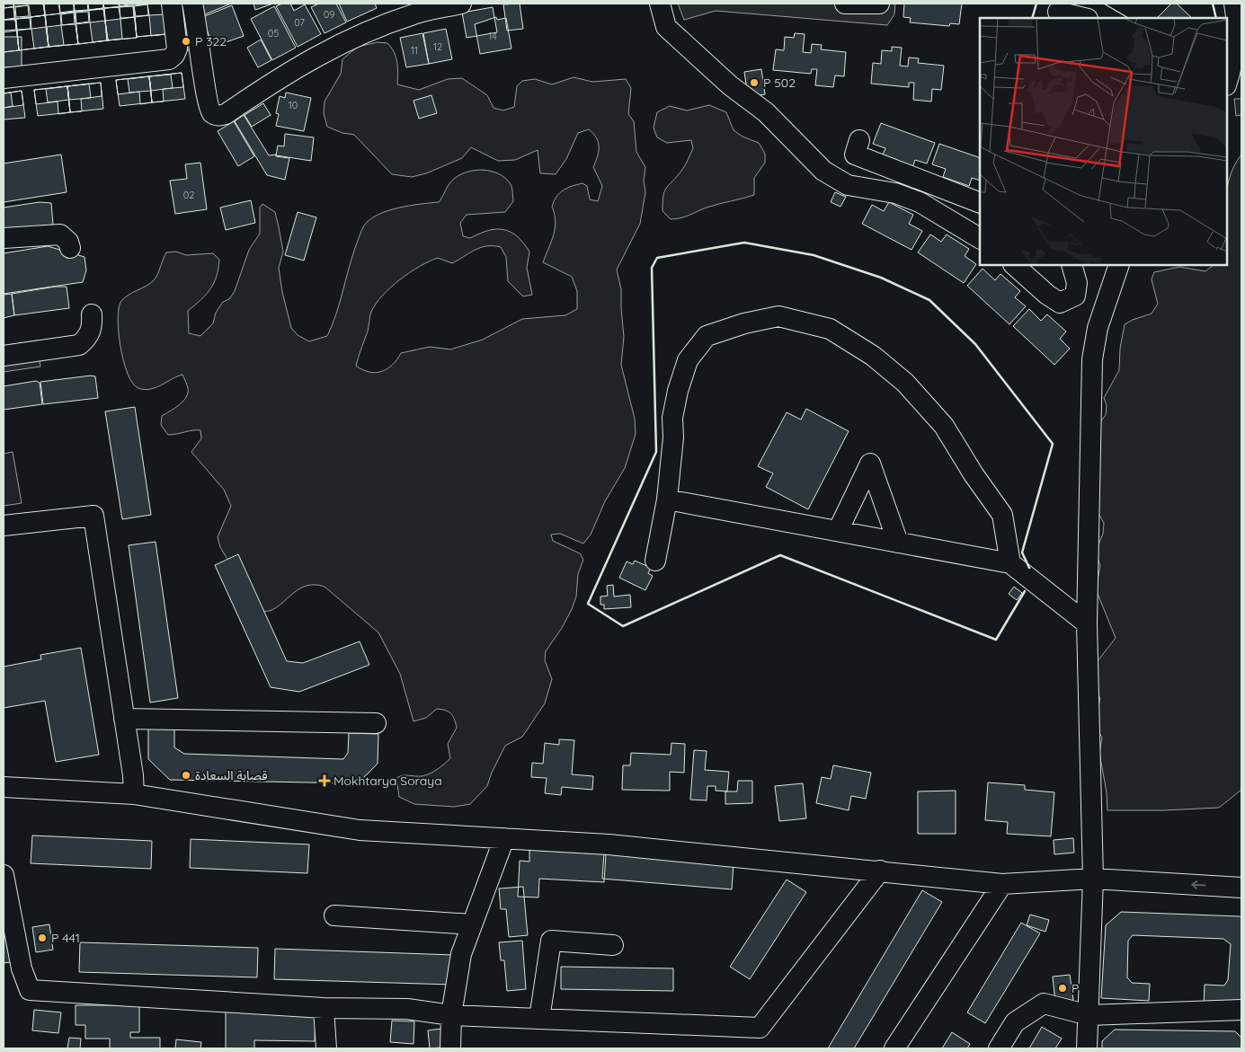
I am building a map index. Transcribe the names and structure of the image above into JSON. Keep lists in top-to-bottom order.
{
  "places": {
    "other": [
      "P 322",
      "P 502",
      "قصابة السعادة",
      "P 441",
      "P"
    ],
    "health": ["Mokhtarya Soraya"]
  },
  "house_numbers": [
    "09",
    "07",
    "05",
    "14",
    "12",
    "11",
    "10",
    "02"
  ]
}
